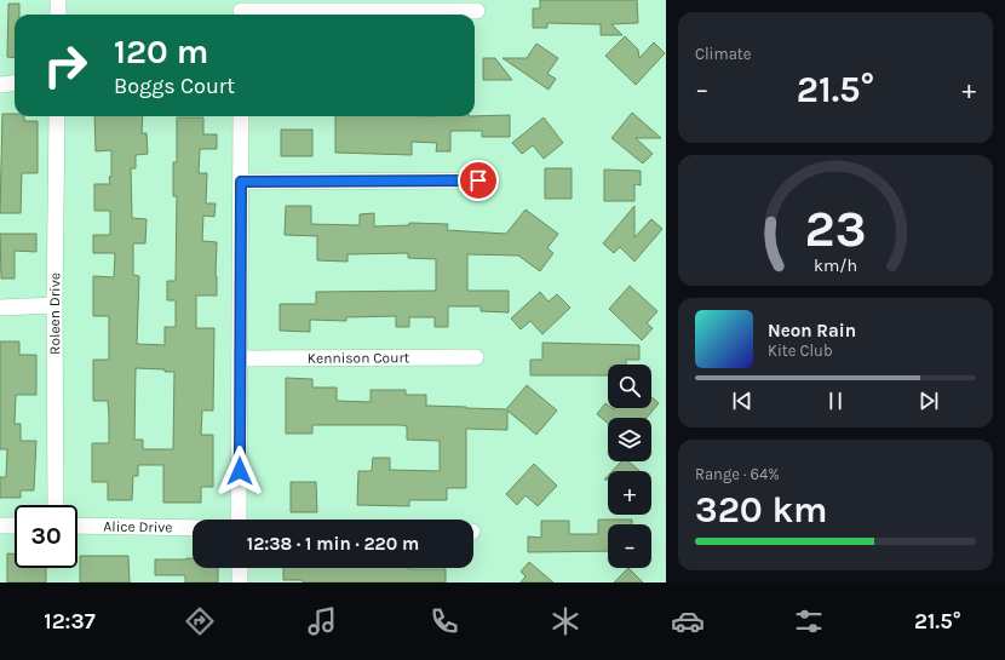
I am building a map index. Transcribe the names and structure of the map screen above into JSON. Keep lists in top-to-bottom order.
{
  "streets": {
    "street": ["Roleen Drive", "Kennison Court", "Alice Drive"]
  },
  "page": {
    "tile": [
      "Climate",
      ["Range · 64%", "320 km"]
    ],
    "turn": ["120 m", "Boggs Court"],
    "heat": ["−", "21.5°", "+"],
    "song": ["Neon Rain", "Kite Club"],
    "map_buttons": ["+", "−"],
    "limit": "30",
    "trip": "12:38 · 1 min · 220 m",
    "tabs": ["12:37", "21.5°"],
    "gauge": ["23", "km/h"]
  }
}
